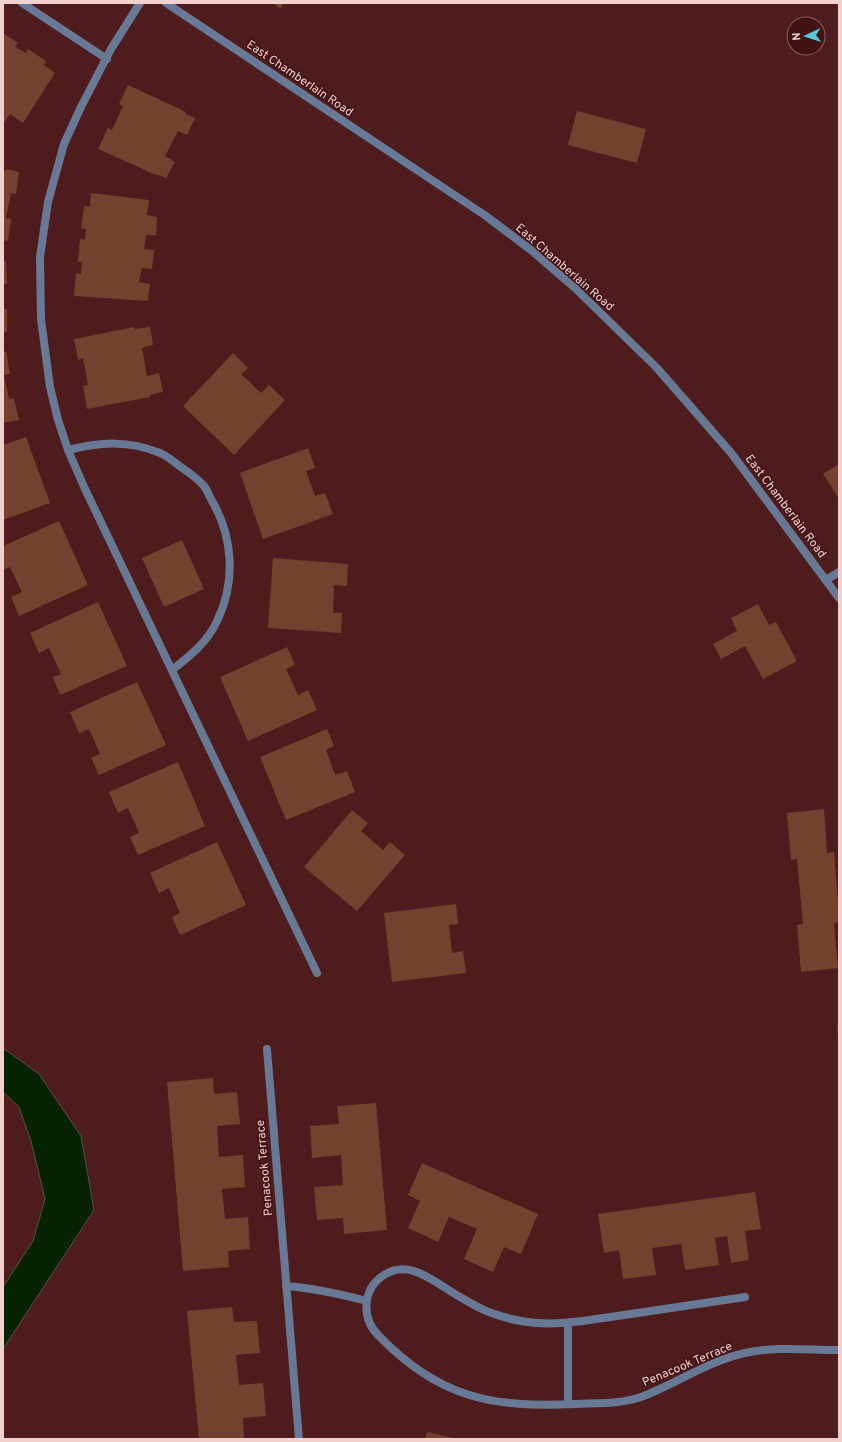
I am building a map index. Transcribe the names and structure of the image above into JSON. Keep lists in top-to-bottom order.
{
  "streets": {
    "street": ["East Chamberlain Road", "Penacook Terrace"]
  },
  "north": "left"
}
